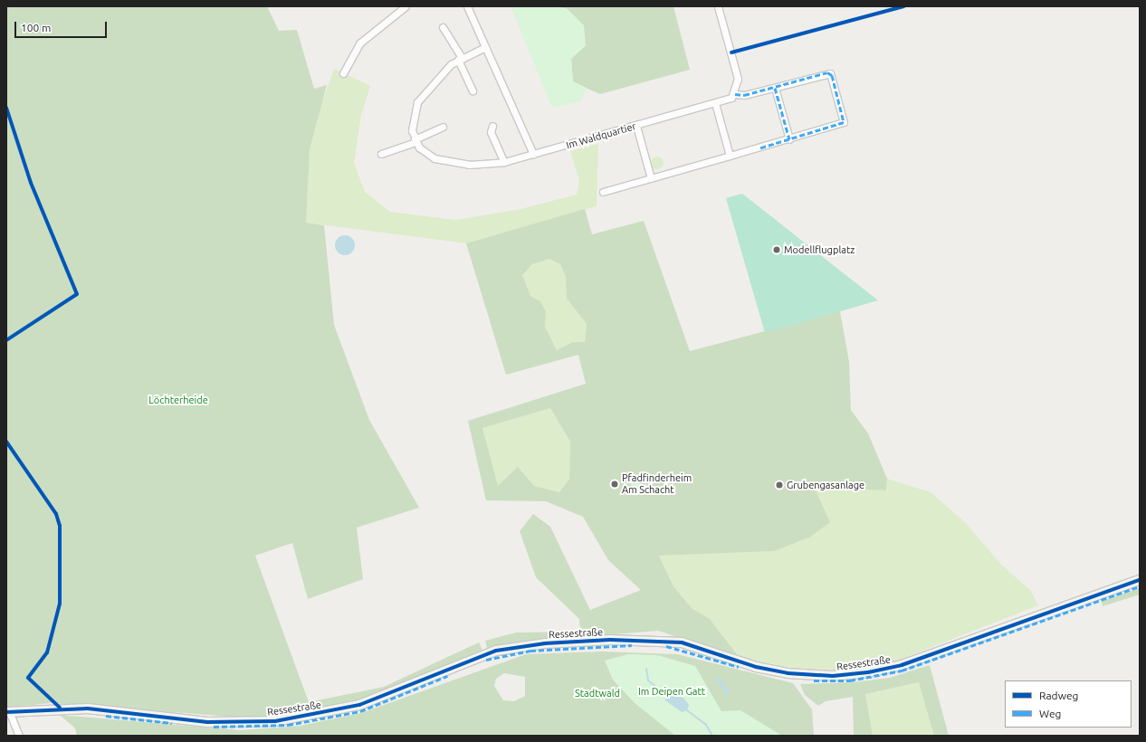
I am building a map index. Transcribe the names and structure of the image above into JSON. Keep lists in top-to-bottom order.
{
  "streets": {
    "main road": ["Ressestraße"],
    "street": ["Im Waldquartier"]
  },
  "parks": ["Löchterheide", "Im Deipen Gatt", "Stadtwald"],
  "places": ["Modellflugplatz", "Pfadfinderheim Am Schacht", "Grubengasanlage"],
  "legend": ["Radweg", "Weg"],
  "scale_bar": "100 m"
}
